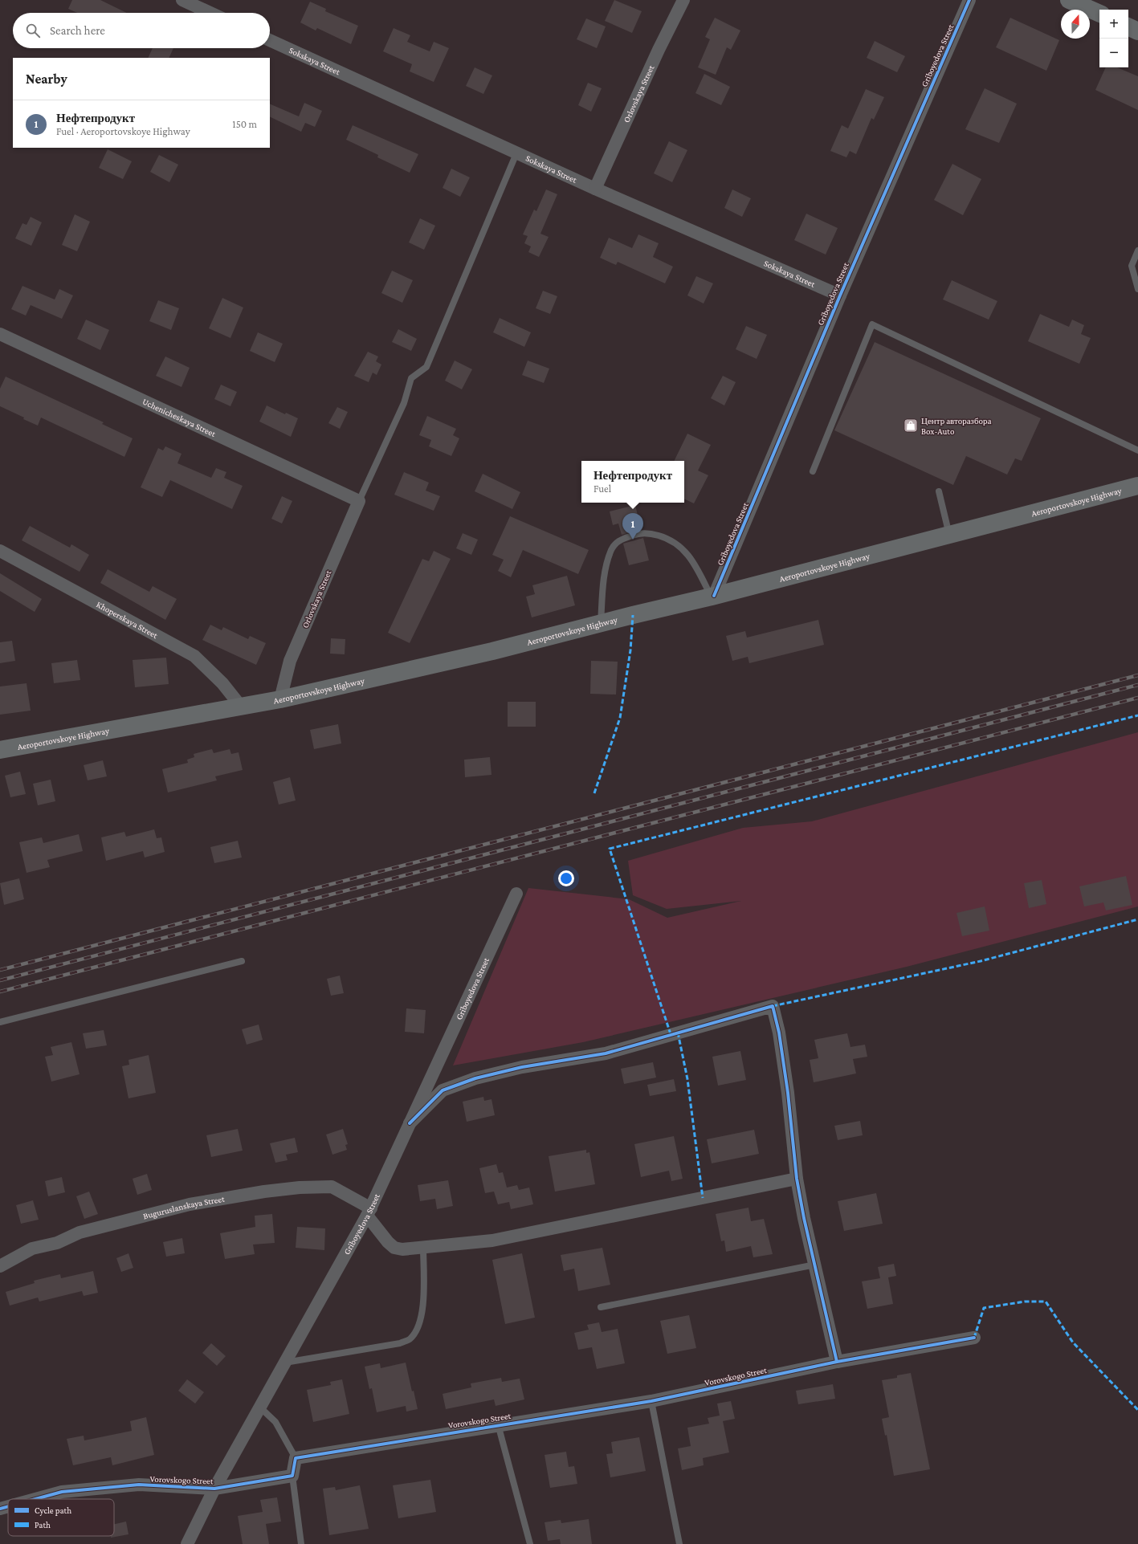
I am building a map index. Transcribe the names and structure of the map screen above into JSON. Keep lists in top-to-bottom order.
{
  "streets": {
    "main road": ["Aeroportovskoye Highway"],
    "street": [
      "Griboyedova Street",
      "Sokskaya Street",
      "Orlovskaya Street",
      "Uchenicheskaya Street",
      "Khoperskaya Street",
      "Buguruslanskaya Street",
      "Vorovskogo Street"
    ]
  },
  "crossings": [
    ["Griboyedova Street", "Sokskaya Street"],
    ["Griboyedova Street", "Aeroportovskoye Highway"],
    ["Griboyedova Street", "Buguruslanskaya Street"],
    ["Griboyedova Street", "Vorovskogo Street"],
    ["Sokskaya Street", "Orlovskaya Street"],
    ["Orlovskaya Street", "Uchenicheskaya Street"],
    ["Orlovskaya Street", "Aeroportovskoye Highway"],
    ["Aeroportovskoye Highway", "Khoperskaya Street"]
  ],
  "places": {
    "shop": ["Центр авторазбора Box-Auto"]
  },
  "legend": ["Cycle path", "Path"],
  "north": "top",
  "page": {
    "map_buttons": ["+", "−"],
    "search": "Search here",
    "heading": "Nearby",
    "list": [
      {
        "mark": "1",
        "name": "Нефтепродукт",
        "note": "Fuel · Aeroportovskoye Highway",
        "value": "150 m"
      }
    ],
    "popup": ["Нефтепродукт", "Fuel"],
    "pins": "1"
  }
}
